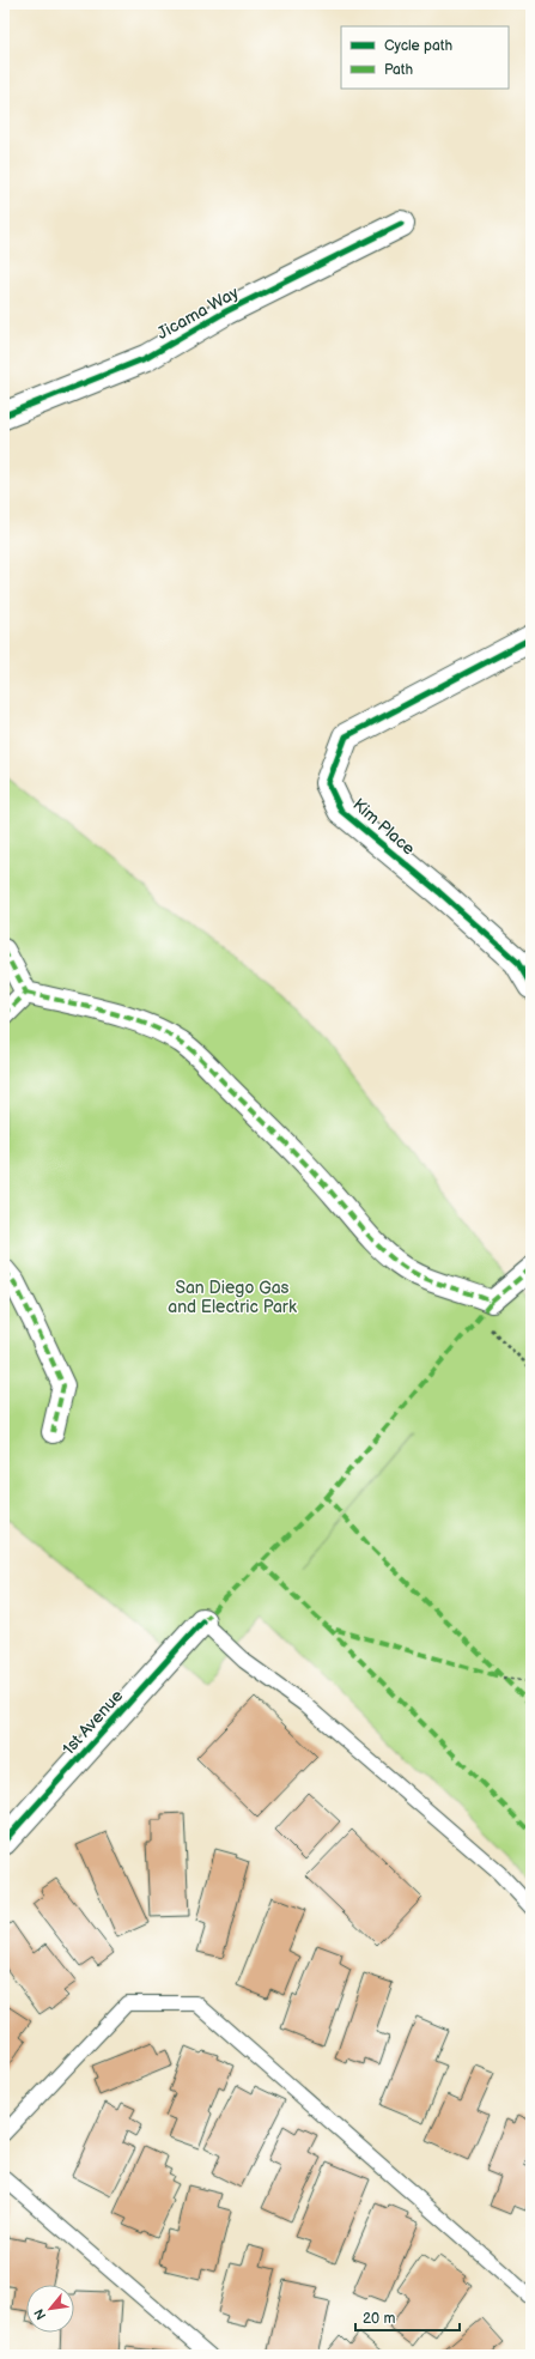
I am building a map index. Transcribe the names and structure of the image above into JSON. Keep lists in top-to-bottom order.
{
  "streets": {
    "street": ["Jicama Way", "Kim Place", "1st Avenue"]
  },
  "parks": ["San Diego Gas and Electric Park"],
  "legend": ["Cycle path", "Path"],
  "scale_bar": "20 m",
  "north": "bottom left"
}
